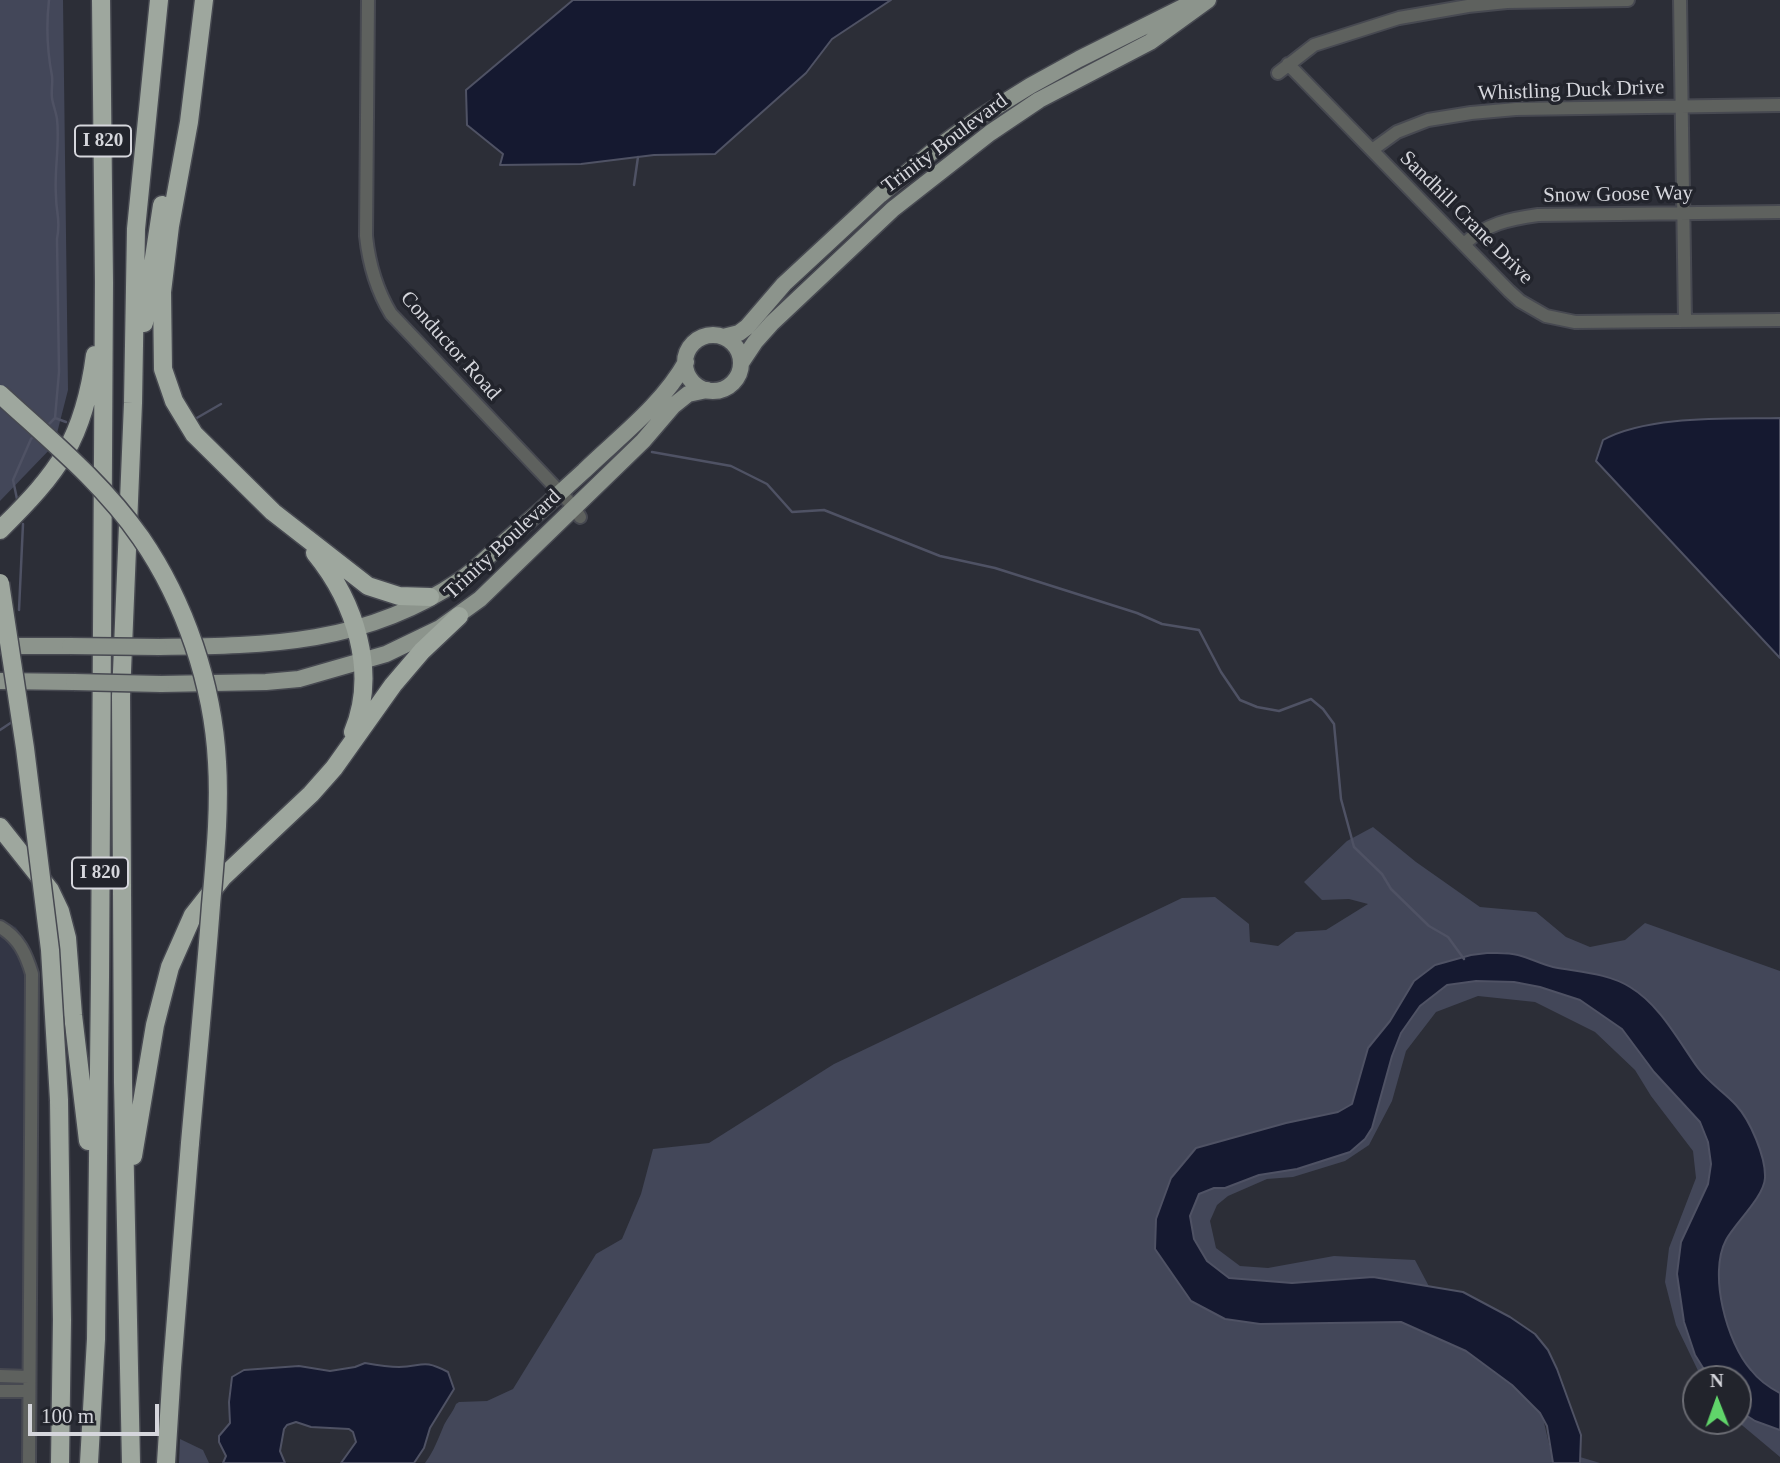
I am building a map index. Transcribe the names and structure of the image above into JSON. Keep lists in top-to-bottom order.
{
  "streets": {
    "highway": ["I 820"],
    "main road": ["Trinity Boulevard"],
    "street": [
      "Whistling Duck Drive",
      "Snow Goose Way",
      "Sandhill Crane Drive",
      "Conductor Road"
    ]
  },
  "crossings": [
    ["Whistling Duck Drive", "Sandhill Crane Drive"],
    ["Trinity Boulevard", "Conductor Road"],
    ["Snow Goose Way", "Sandhill Crane Drive"]
  ],
  "scale_bar": "100 m",
  "north": "top"
}
